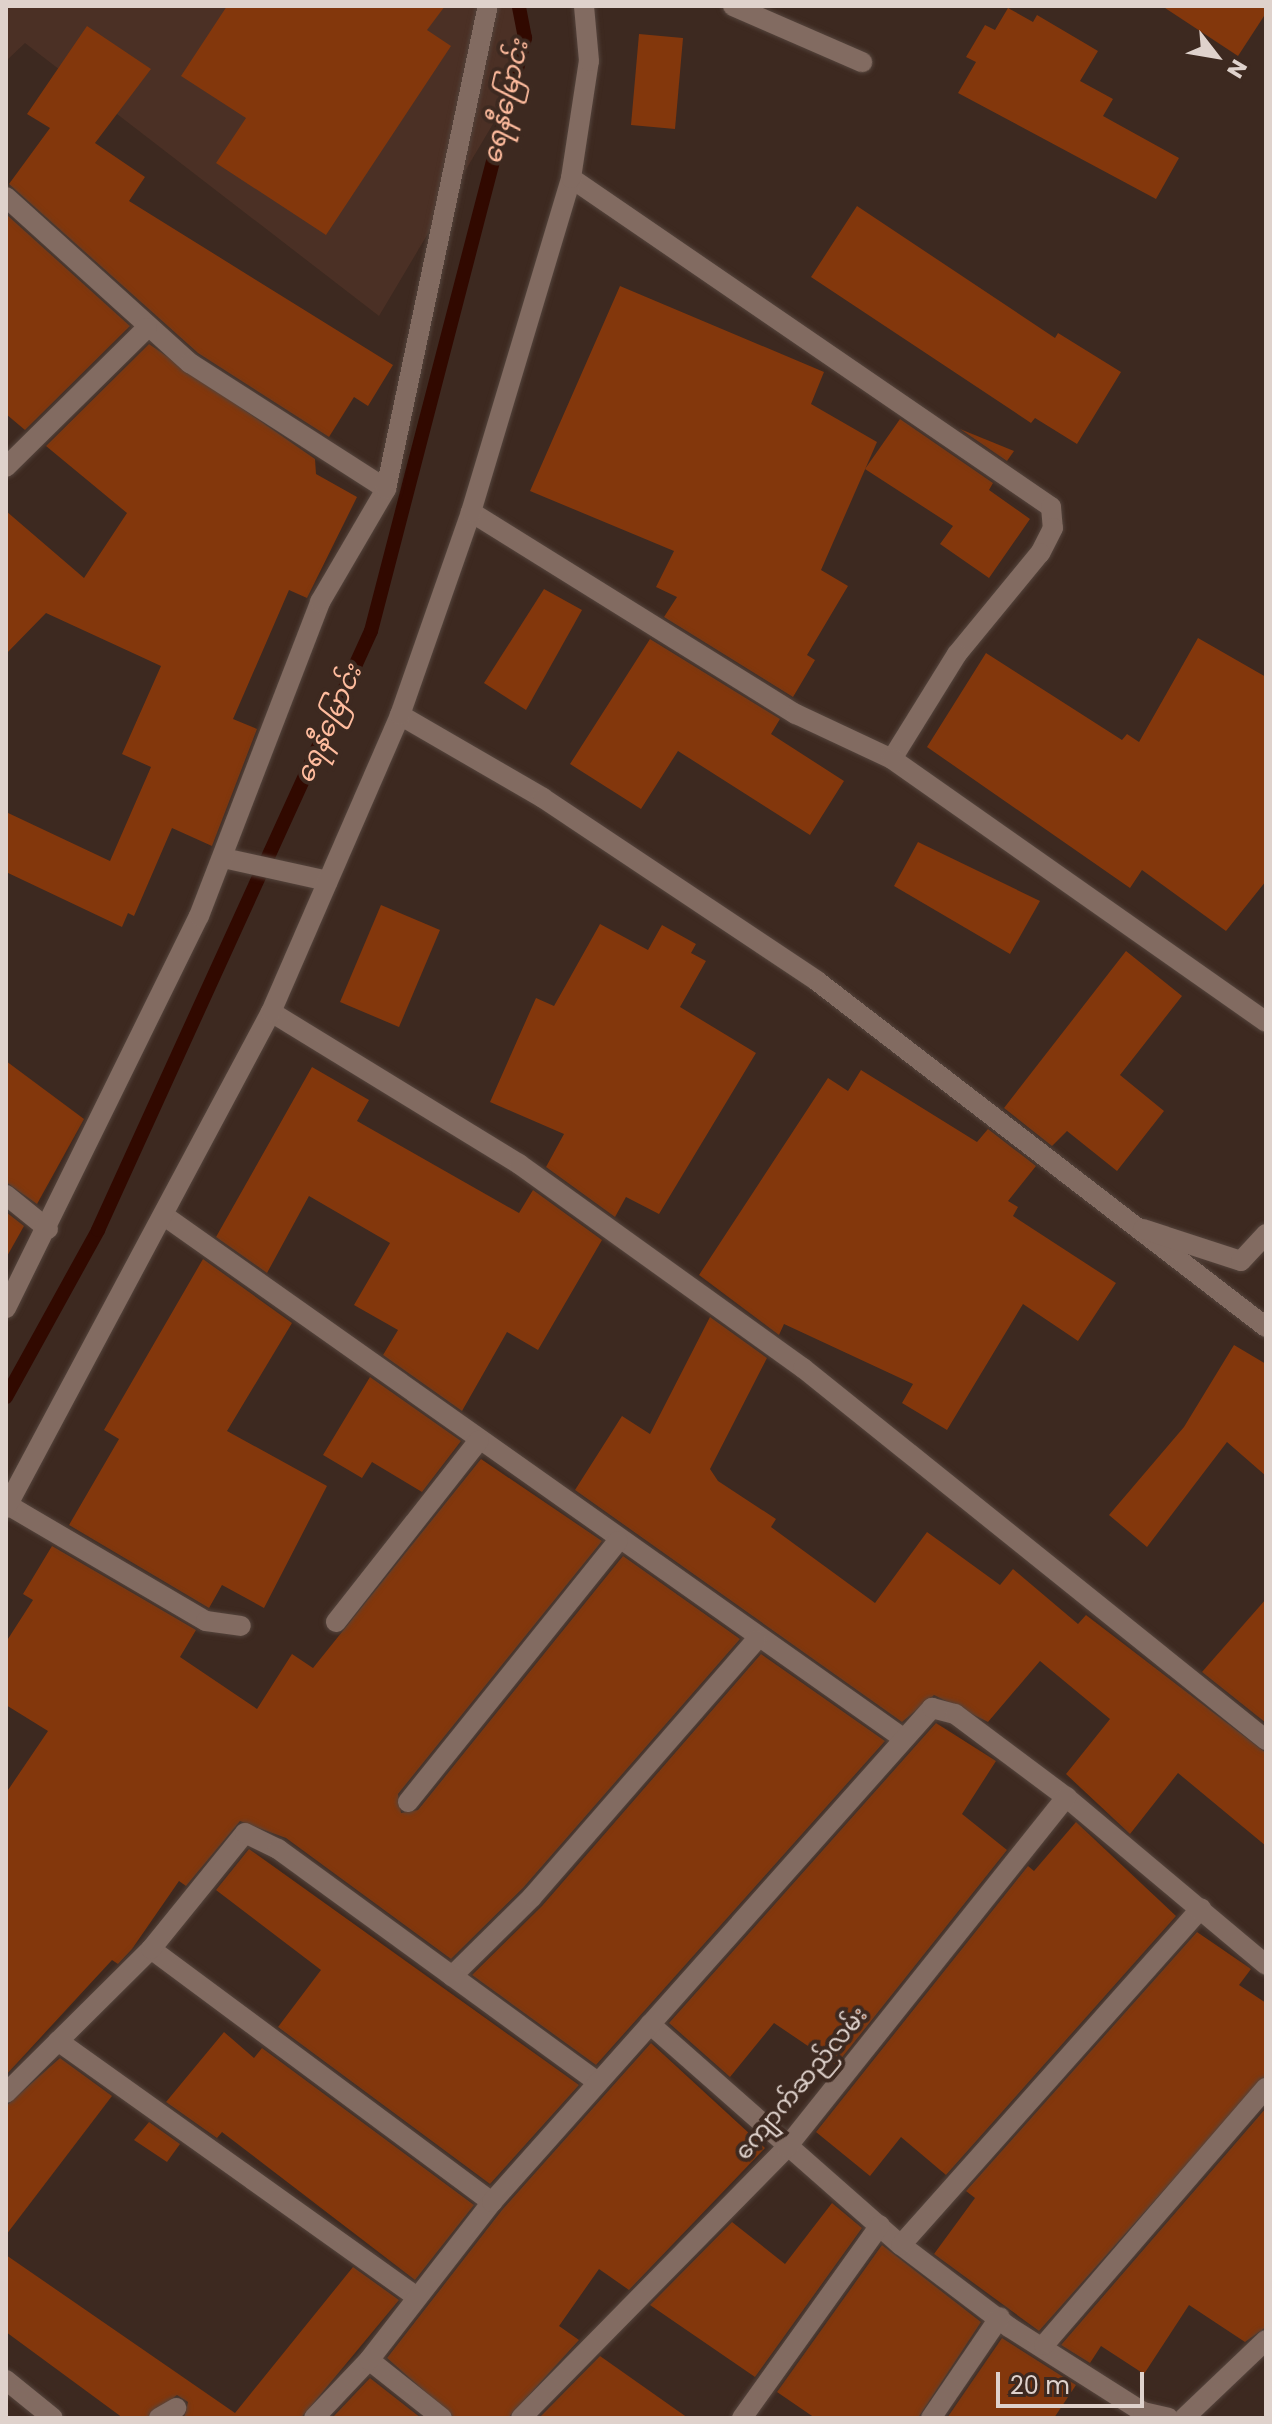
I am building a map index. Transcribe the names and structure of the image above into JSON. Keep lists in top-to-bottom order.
{
  "streets": {
    "street": ["ကျောက်ဆည်လမ်း"]
  },
  "water": ["ရေနီမြောင်း"],
  "scale_bar": "20 m",
  "north": "bottom right"
}
